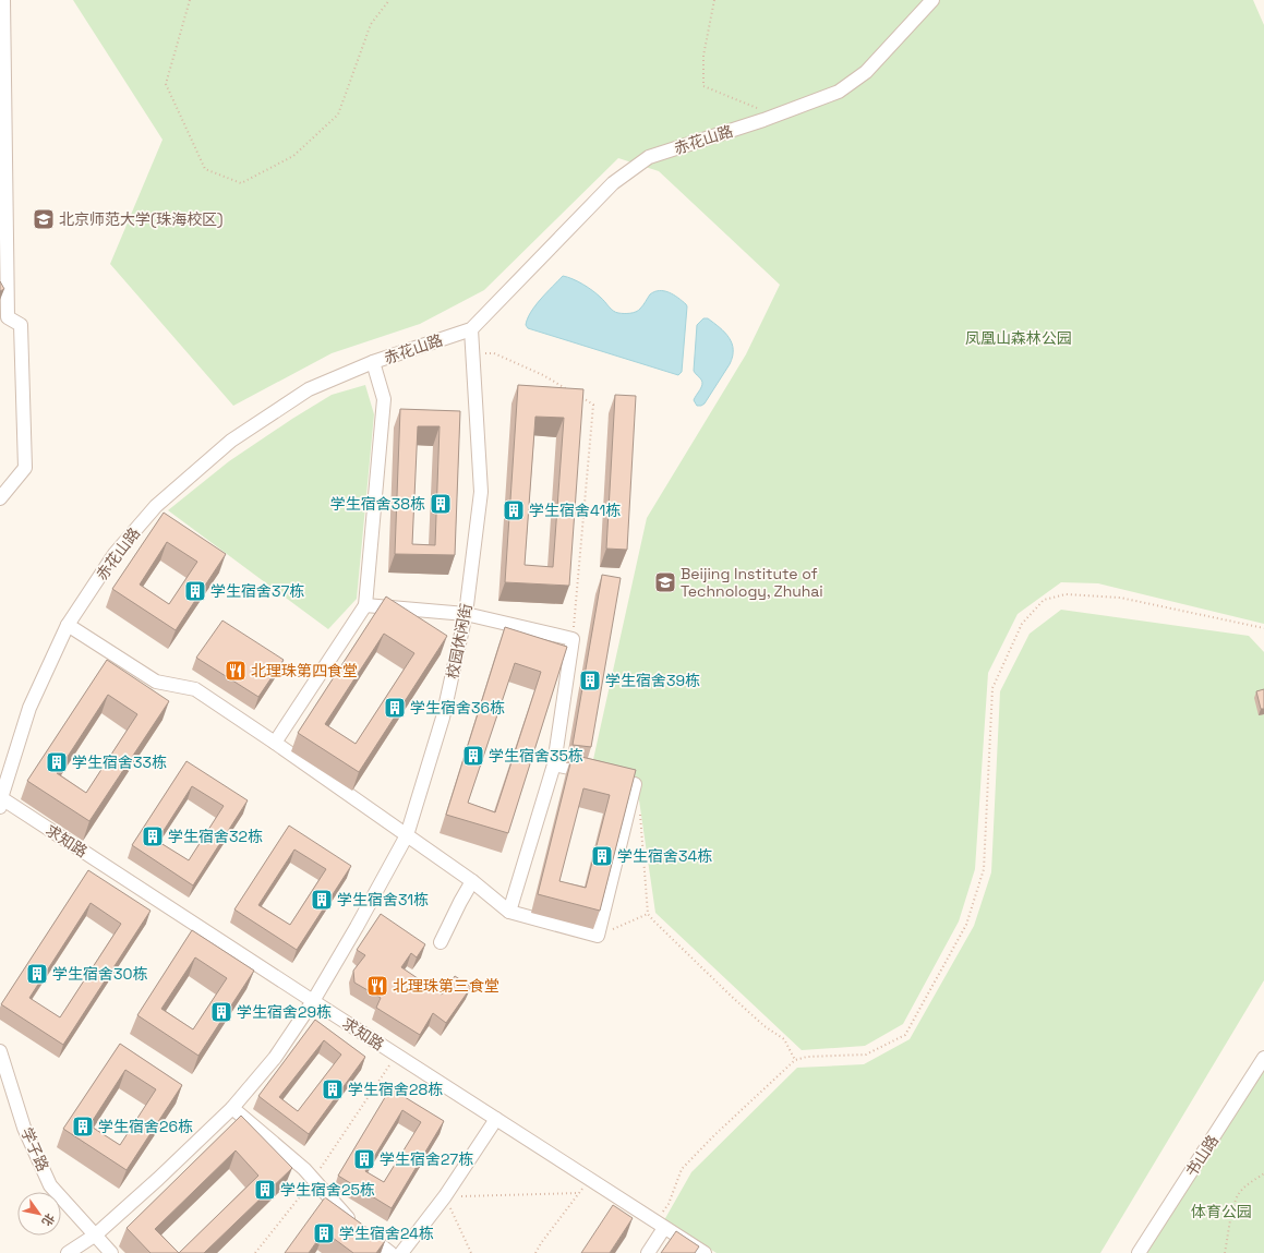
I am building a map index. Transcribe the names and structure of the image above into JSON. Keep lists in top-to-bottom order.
{
  "streets": {
    "street": [
      "赤花山路",
      "校园休闲街",
      "求知路",
      "学子路",
      "书山路"
    ]
  },
  "crossings": [
    ["赤花山路", "校园休闲街"],
    ["赤花山路", "求知路"],
    ["校园休闲街", "求知路"],
    ["校园休闲街", "学子路"]
  ],
  "parks": ["凤凰山森林公园", "体育公园"],
  "places": {
    "school or university": ["北京师范大学(珠海校区)", "Beijing Institute of Technology, Zhuhai"],
    "building": [
      "学生宿舍38栋",
      "学生宿舍41栋",
      "学生宿舍37栋",
      "学生宿舍39栋",
      "学生宿舍36栋",
      "学生宿舍35栋",
      "学生宿舍33栋",
      "学生宿舍32栋",
      "学生宿舍34栋",
      "学生宿舍31栋",
      "学生宿舍30栋",
      "学生宿舍29栋",
      "学生宿舍28栋",
      "学生宿舍26栋",
      "学生宿舍27栋",
      "学生宿舍25栋",
      "学生宿舍24栋"
    ],
    "restaurant": ["北理珠第四食堂", "北理珠第三食堂"]
  },
  "north": "bottom right"
}
